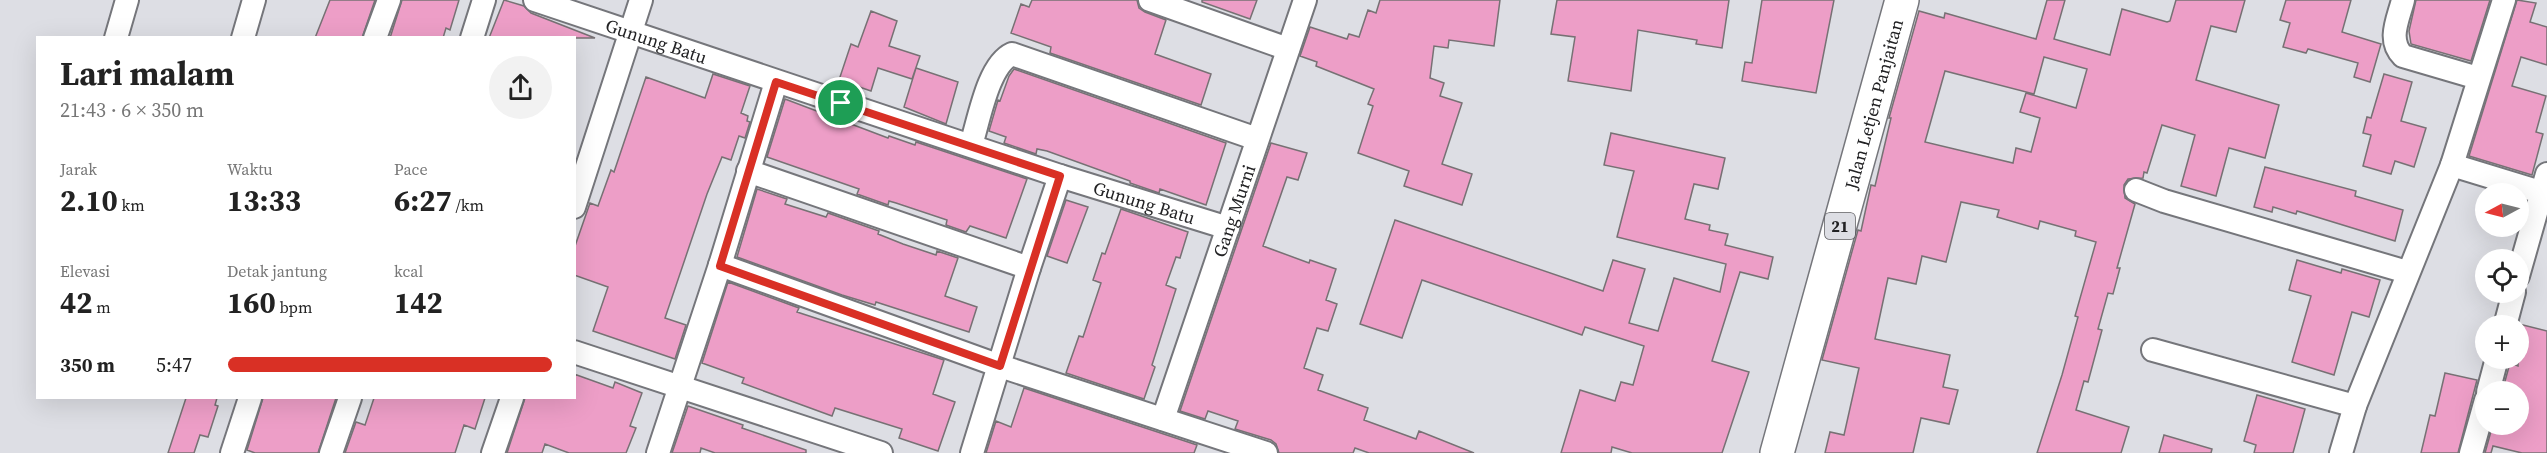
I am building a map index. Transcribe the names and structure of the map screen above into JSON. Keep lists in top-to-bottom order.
{
  "streets": {
    "highway": ["Jalan Letjen Panjaitan", "21"],
    "street": ["Gunung Batu", "Gang Murni"]
  },
  "crossings": [
    ["Gunung Batu", "Gang Murni"]
  ],
  "north": "left",
  "page": {
    "heading": ["Lari malam", "21:43 · 6 × 350 m"],
    "stats": [
      ["Jarak", "2.10 km"],
      ["Waktu", "13:33"],
      ["Pace", "6:27 /km"],
      ["Elevasi", "42 m"],
      ["Detak jantung", "160 bpm"],
      ["kcal", "142"]
    ],
    "map_buttons": ["+", "−"],
    "list": [
      {
        "name": "350 m",
        "note": "5:47"
      }
    ]
  }
}
